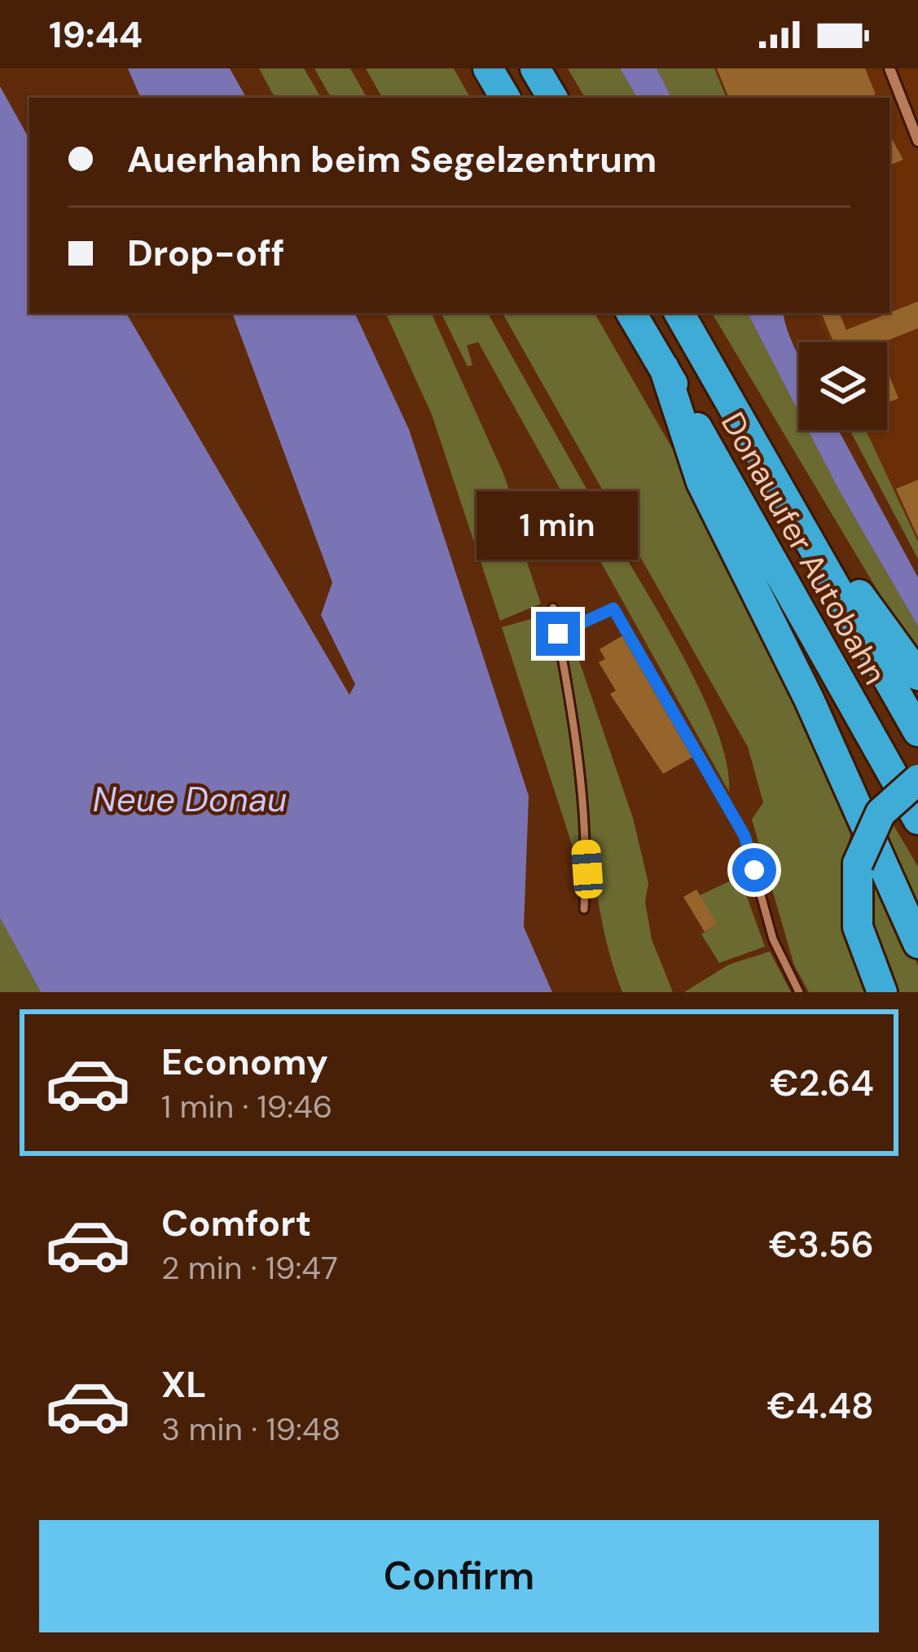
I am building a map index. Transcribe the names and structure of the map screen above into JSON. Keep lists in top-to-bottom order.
{
  "streets": {
    "highway": ["Donauufer Autobahn"]
  },
  "water": ["Neue Donau"],
  "page": {
    "status": "19:44",
    "banner": ["Auerhahn beim Segelzentrum", "Drop-off"],
    "bubble": "1 min",
    "list": [
      {
        "name": "Economy",
        "note": "1 min · 19:46",
        "value": "€2.64"
      },
      {
        "name": "Comfort",
        "note": "2 min · 19:47",
        "value": "€3.56"
      },
      {
        "name": "XL",
        "note": "3 min · 19:48",
        "value": "€4.48"
      }
    ],
    "buttons": "Confirm"
  }
}
